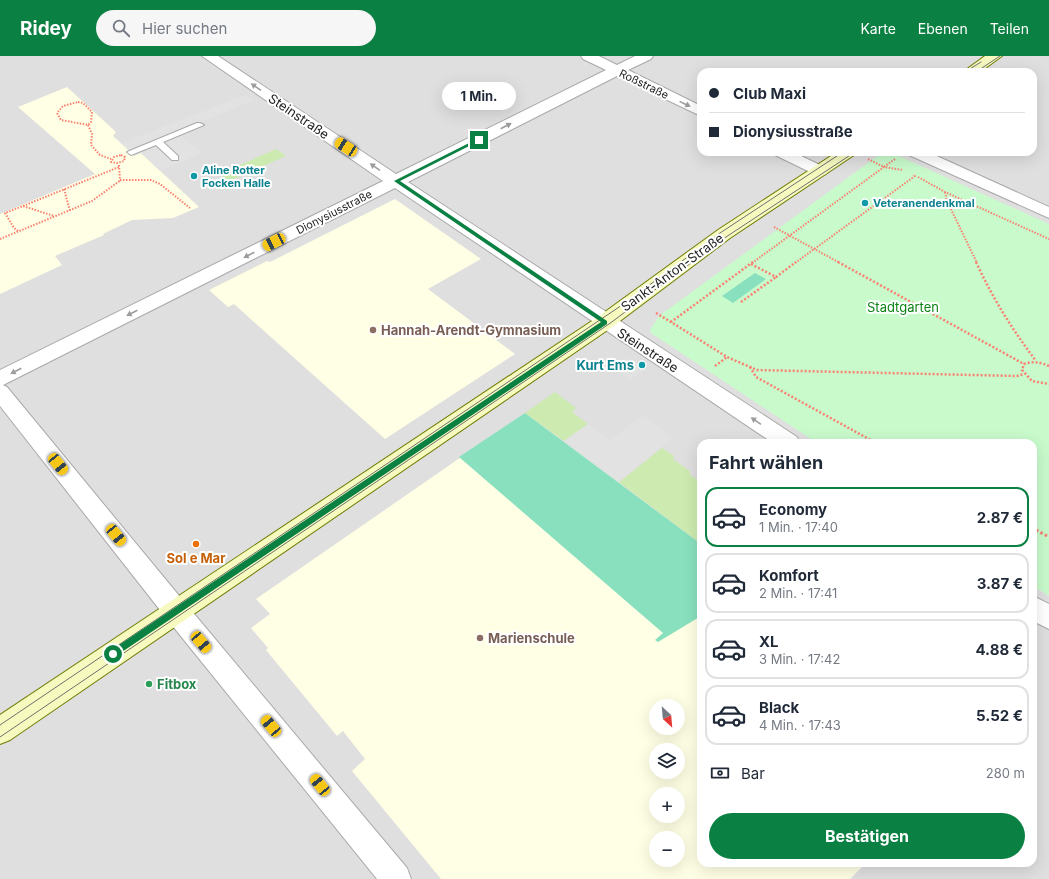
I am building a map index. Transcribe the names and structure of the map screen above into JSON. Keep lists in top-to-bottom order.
{
  "streets": {
    "street": [
      "Roßstraße",
      "Steinstraße",
      "Dionysiusstraße",
      "Sankt-Anton-Straße"
    ]
  },
  "crossings": [
    ["Roßstraße", "Dionysiusstraße"],
    ["Steinstraße", "Dionysiusstraße"],
    ["Steinstraße", "Sankt-Anton-Straße"]
  ],
  "one_way": ["Roßstraße", "Steinstraße"],
  "parks": ["Stadtgarten"],
  "places": [
    "Aline Rotter Focken Halle",
    "Veteranendenkmal",
    "Hannah-Arendt-Gymnasium",
    "Kurt Ems",
    "Sol e Mar",
    "Marienschule",
    "Fitbox"
  ],
  "north": "bottom right",
  "page": {
    "header": "Ridey",
    "search": "Hier suchen",
    "nav": ["Karte", "Ebenen", "Teilen"],
    "banner": ["Club Maxi", "Dionysiusstraße"],
    "bubble": "1 Min.",
    "heading": "Fahrt wählen",
    "list": [
      {
        "name": "Economy",
        "note": "1 Min. · 17:40",
        "value": "2.87 €"
      },
      {
        "name": "Komfort",
        "note": "2 Min. · 17:41",
        "value": "3.87 €"
      },
      {
        "name": "XL",
        "note": "3 Min. · 17:42",
        "value": "4.88 €"
      },
      {
        "name": "Black",
        "note": "4 Min. · 17:43",
        "value": "5.52 €"
      }
    ],
    "map_buttons": ["+", "−"],
    "pay": ["Bar", "280 m"],
    "buttons": "Bestätigen"
  }
}
